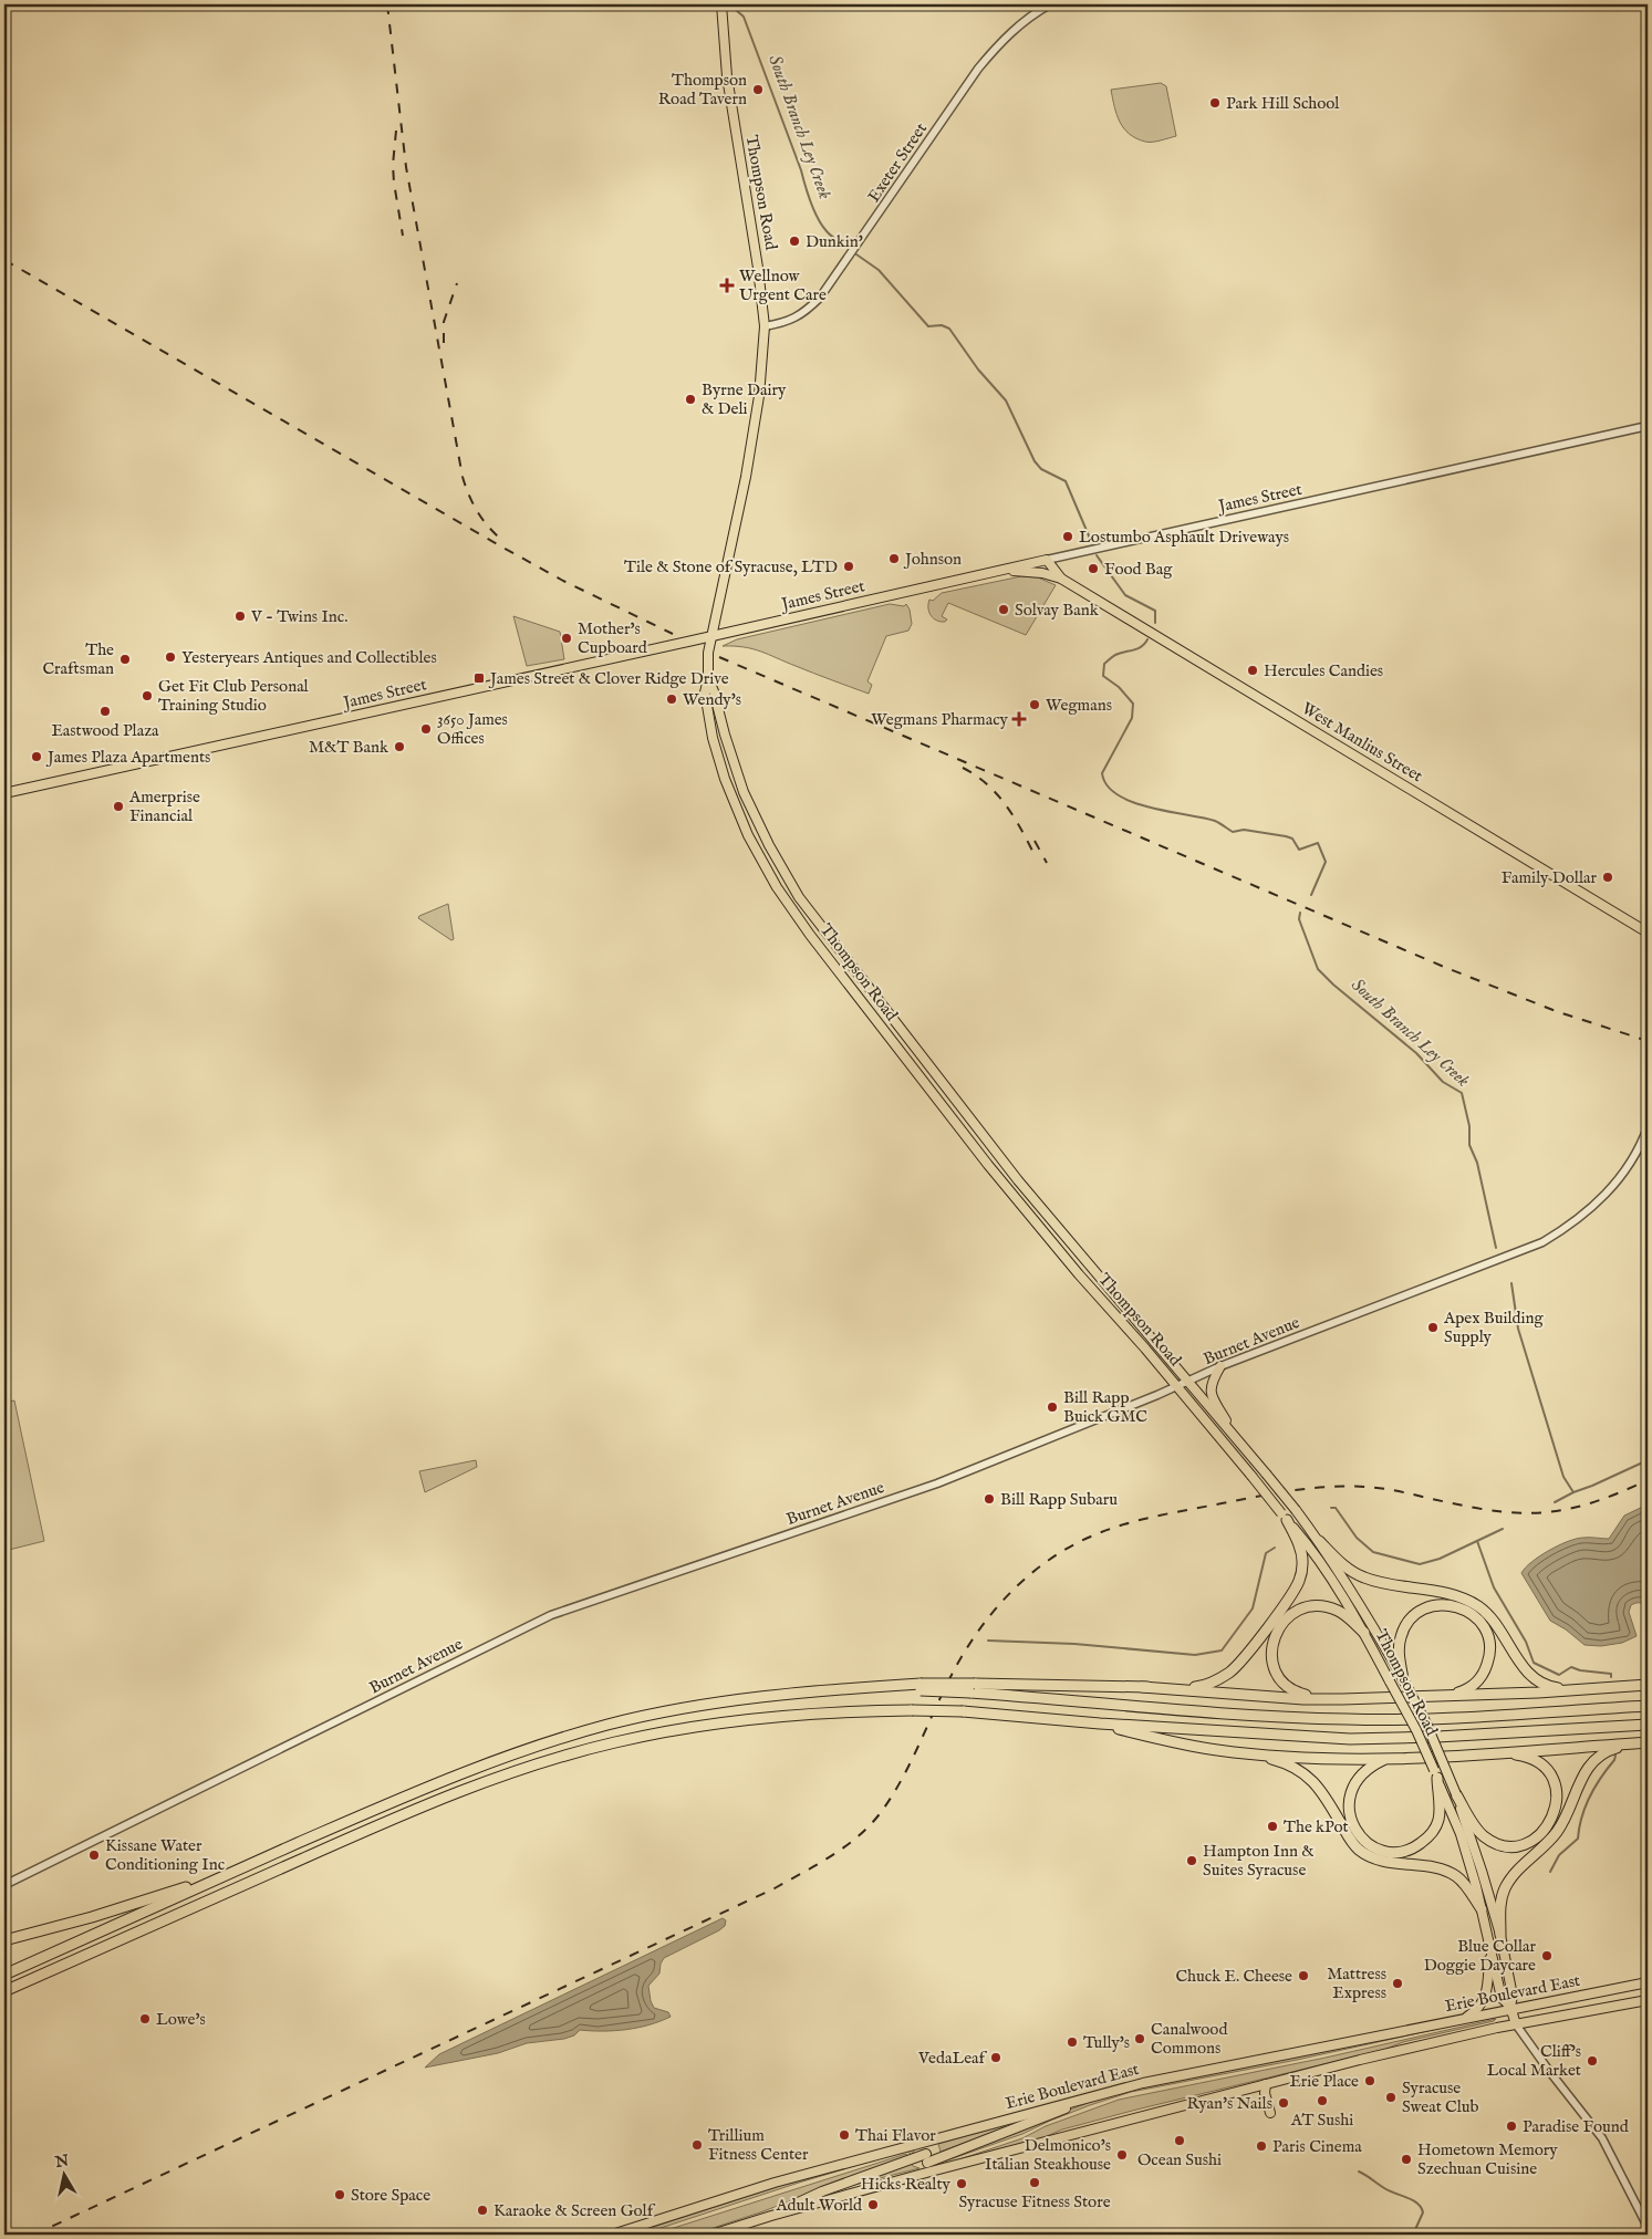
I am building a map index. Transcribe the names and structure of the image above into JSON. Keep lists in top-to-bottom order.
{
  "streets": {
    "main road": [
      "Thompson Road",
      "James Street",
      "West Manlius Street",
      "Erie Boulevard East"
    ],
    "street": ["Exeter Street", "Burnet Avenue"]
  },
  "crossings": [
    ["Exeter Street", "Thompson Road"],
    ["Thompson Road", "James Street"],
    ["Thompson Road", "Burnet Avenue"],
    ["Thompson Road", "Erie Boulevard East"],
    ["James Street", "West Manlius Street"]
  ],
  "water": ["South Branch Ley Creek"],
  "places": {
    "other": [
      "Thompson Road Tavern",
      "Park Hill School",
      "Dunkin'",
      "Byrne Dairy & Deli",
      "Lostumbo Asphault Driveways",
      "Johnson",
      "Tile & Stone of Syracuse, LTD",
      "Food Bag",
      "Solvay Bank",
      "V - Twins Inc.",
      "Mother's Cupboard",
      "Yesteryears Antiques and Collectibles",
      "The Craftsman",
      "Hercules Candies",
      "Get Fit Club Personal Training Studio",
      "Wendy's",
      "Wegmans",
      "Eastwood Plaza",
      "3650 James Offices",
      "M&T Bank",
      "James Plaza Apartments",
      "Amerprise Financial",
      "Family Dollar",
      "Apex Building Supply",
      "Bill Rapp Buick GMC",
      "Bill Rapp Subaru",
      "The kPot",
      "Kissane Water Conditioning Inc",
      "Hampton Inn & Suites Syracuse",
      "Blue Collar Doggie Daycare",
      "Chuck E. Cheese",
      "Mattress Express",
      "Lowe's",
      "Canalwood Commons",
      "Tully's",
      "VedaLeaf",
      "Cliff's Local Market",
      "Erie Place",
      "Syracuse Sweat Club",
      "AT Sushi",
      "Ryan's Nails",
      "Paradise Found",
      "Thai Flavor",
      "Ocean Sushi",
      "Trillium Fitness Center",
      "Paris Cinema",
      "Delmonico's Italian Steakhouse",
      "Hometown Memory Szechuan Cuisine",
      "Syracuse Fitness Store",
      "Hicks Realty",
      "Store Space",
      "Adult World",
      "Karaoke & Screen Golf"
    ],
    "health": ["Wellnow Urgent Care", "Wegmans Pharmacy"],
    "transit": ["James Street & Clover Ridge Drive"]
  },
  "north": "top"
}
